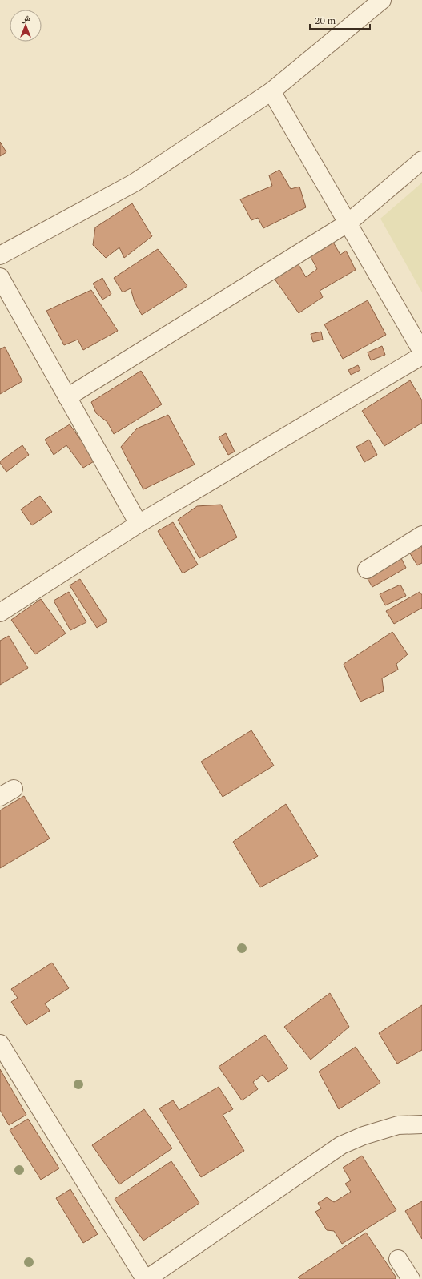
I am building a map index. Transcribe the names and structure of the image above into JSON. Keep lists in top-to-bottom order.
{
  "scale_bar": "20 m",
  "north": "top"
}
